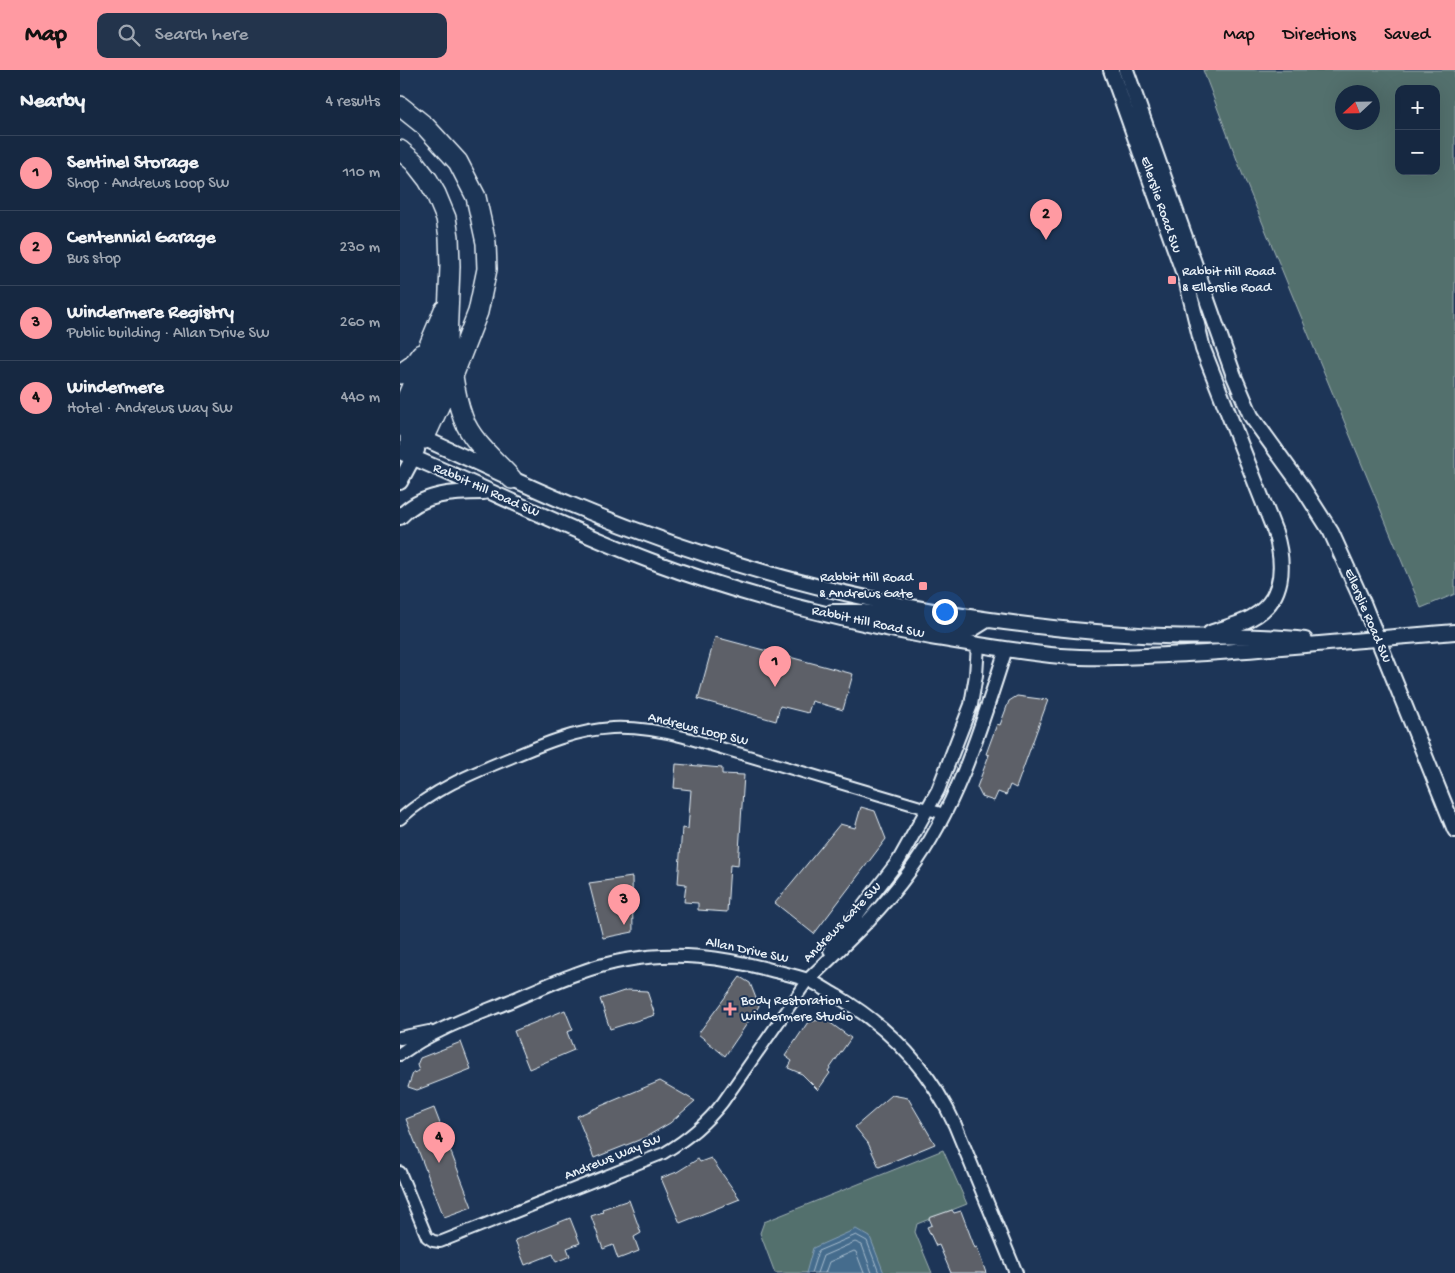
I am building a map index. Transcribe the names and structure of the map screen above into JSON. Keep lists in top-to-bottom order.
{
  "streets": {
    "main road": ["Ellerslie Road SW", "Rabbit Hill Road SW"],
    "street": [
      "Andrews Loop SW",
      "Andrews Gate SW",
      "Allan Drive SW",
      "Andrews Way SW"
    ]
  },
  "crossings": [
    ["Ellerslie Road SW", "Rabbit Hill Road SW"],
    ["Rabbit Hill Road SW", "Andrews Gate SW"],
    ["Andrews Loop SW", "Andrews Gate SW"],
    ["Andrews Gate SW", "Allan Drive SW"],
    ["Andrews Gate SW", "Andrews Way SW"],
    ["Allan Drive SW", "Andrews Way SW"]
  ],
  "places": {
    "transit": ["Rabbit Hill Road & Ellerslie Road", "Rabbit Hill Road & Andrews Gate"],
    "health": ["Body Restoration - Windermere Studio"]
  },
  "north": "left",
  "page": {
    "header": "Map",
    "search": "Search here",
    "nav": ["Map", "Directions", "Saved"],
    "heading": ["Nearby", "4 results"],
    "map_buttons": ["+", "−"],
    "list": [
      {
        "mark": "1",
        "name": "Sentinel Storage",
        "note": "Shop · Andrews Loop SW",
        "value": "110 m"
      },
      {
        "mark": "2",
        "name": "Centennial Garage",
        "note": "Bus stop",
        "value": "230 m"
      },
      {
        "mark": "3",
        "name": "Windermere Registry",
        "note": "Public building · Allan Drive SW",
        "value": "260 m"
      },
      {
        "mark": "4",
        "name": "Windermere",
        "note": "Hotel · Andrews Way SW",
        "value": "440 m"
      }
    ],
    "pins": [
      "2",
      "1",
      "3",
      "4"
    ]
  }
}
